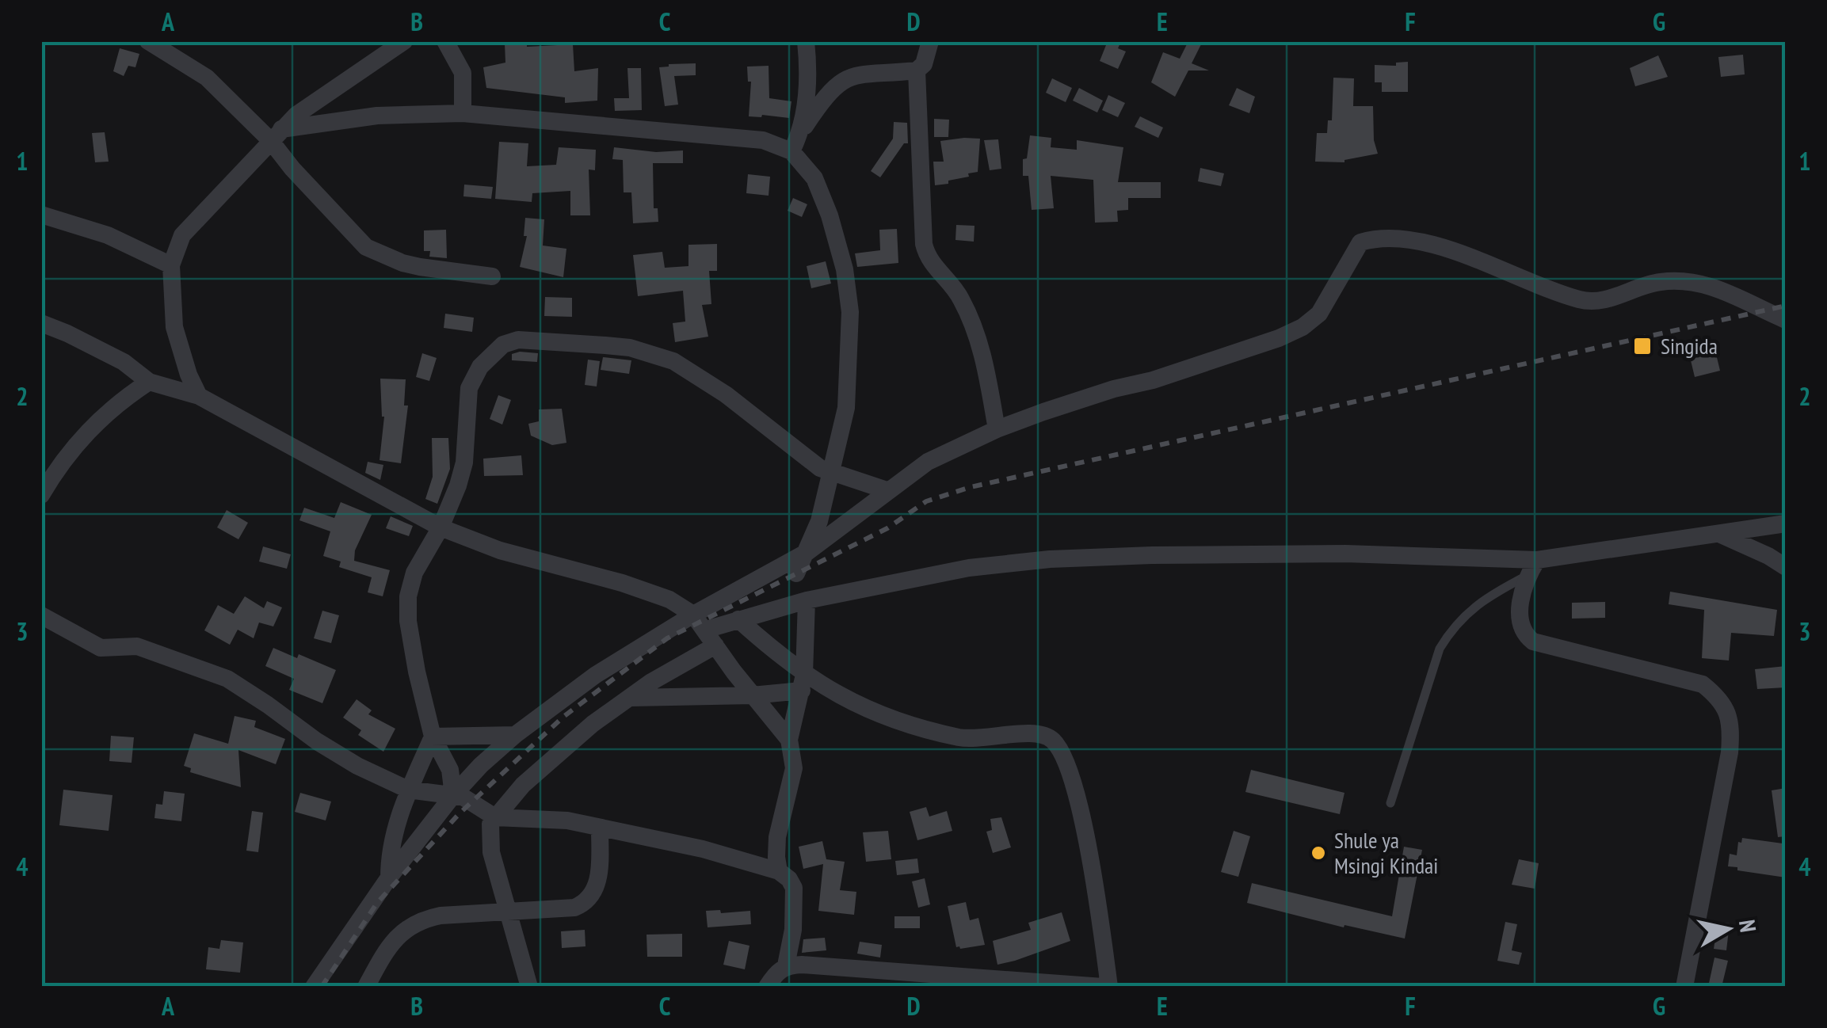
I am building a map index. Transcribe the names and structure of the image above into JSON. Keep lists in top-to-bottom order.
{
  "places": {
    "transit": ["Singida"],
    "other": ["Shule ya Msingi Kindai"]
  },
  "north": "right",
  "grid": {
    "columns": [
      "A",
      "B",
      "C",
      "D",
      "E",
      "F",
      "G"
    ],
    "rows": [
      "1",
      "2",
      "3",
      "4"
    ]
  }
}
